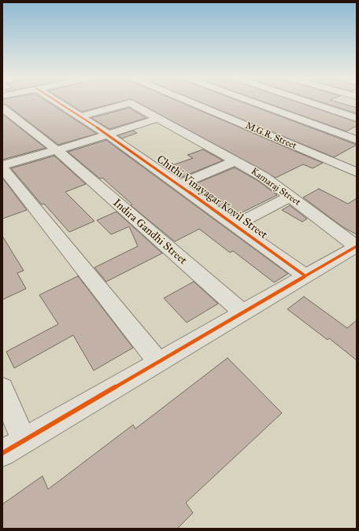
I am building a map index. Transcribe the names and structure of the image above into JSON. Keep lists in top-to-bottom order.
{
  "streets": {
    "street": [
      "M.G.R. Street",
      "Kamaraj Street",
      "Chithi Vinayagar Kovil Street",
      "Indira Gandhi Street"
    ]
  },
  "crossings": [
    ["Kamaraj Street", "Chithi Vinayagar Kovil Street"]
  ]
}
